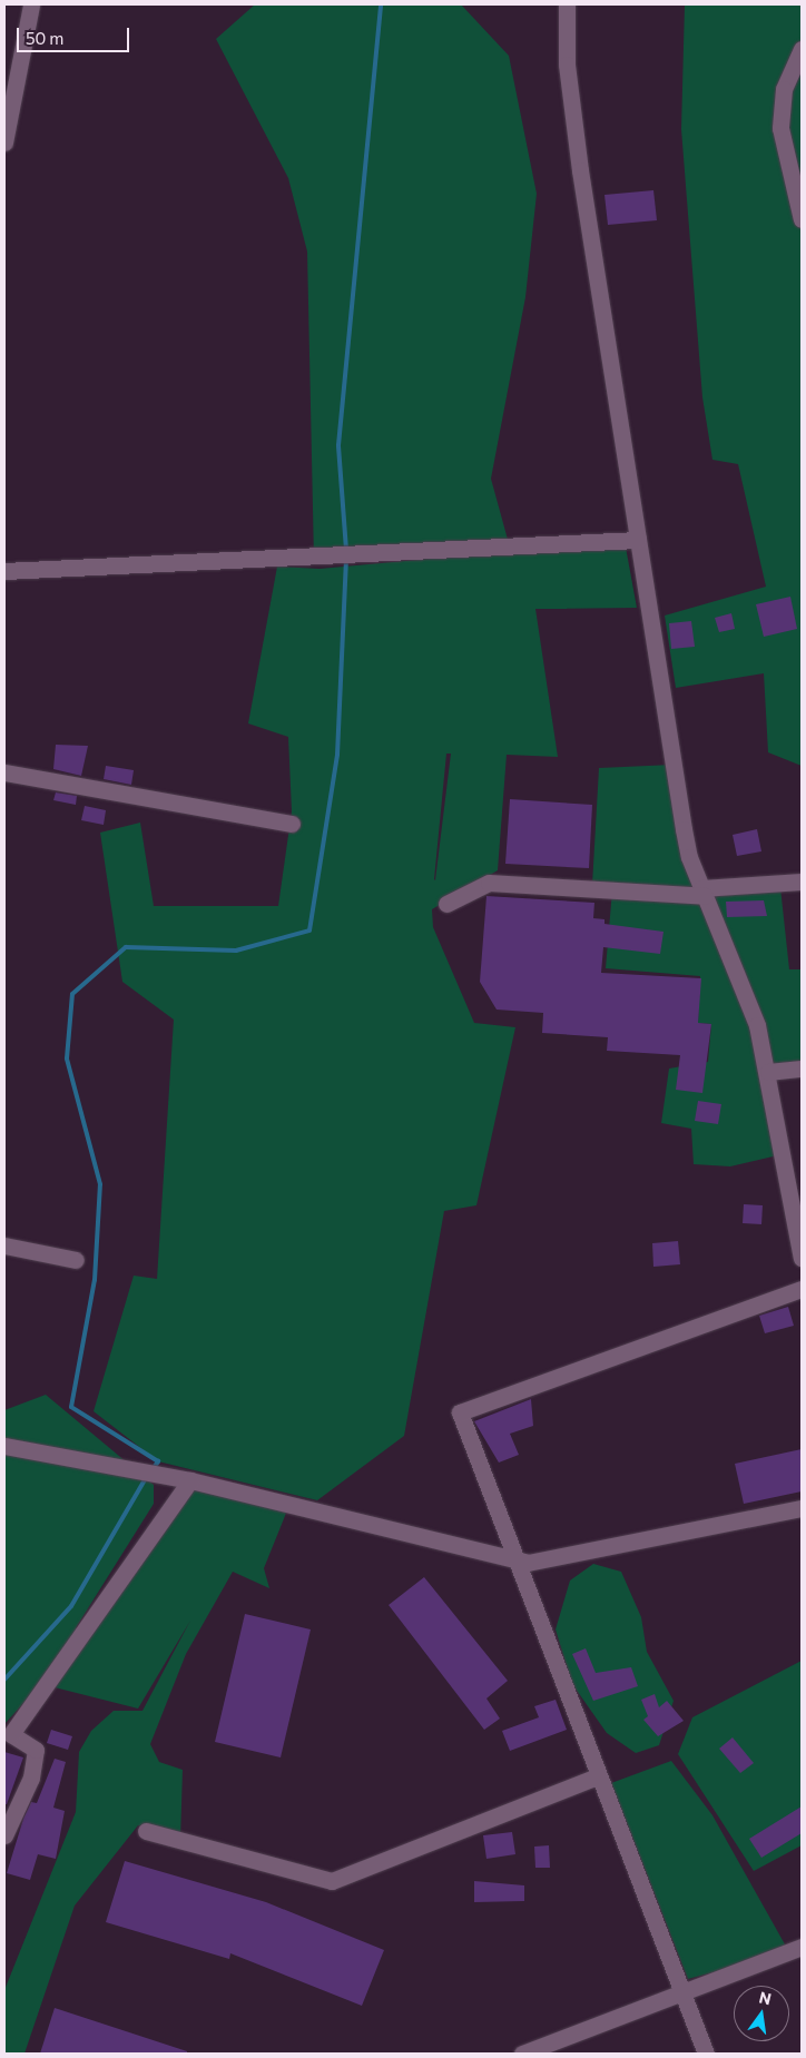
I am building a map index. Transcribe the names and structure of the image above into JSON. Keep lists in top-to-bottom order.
{
  "scale_bar": "50 m",
  "north": "top"
}
